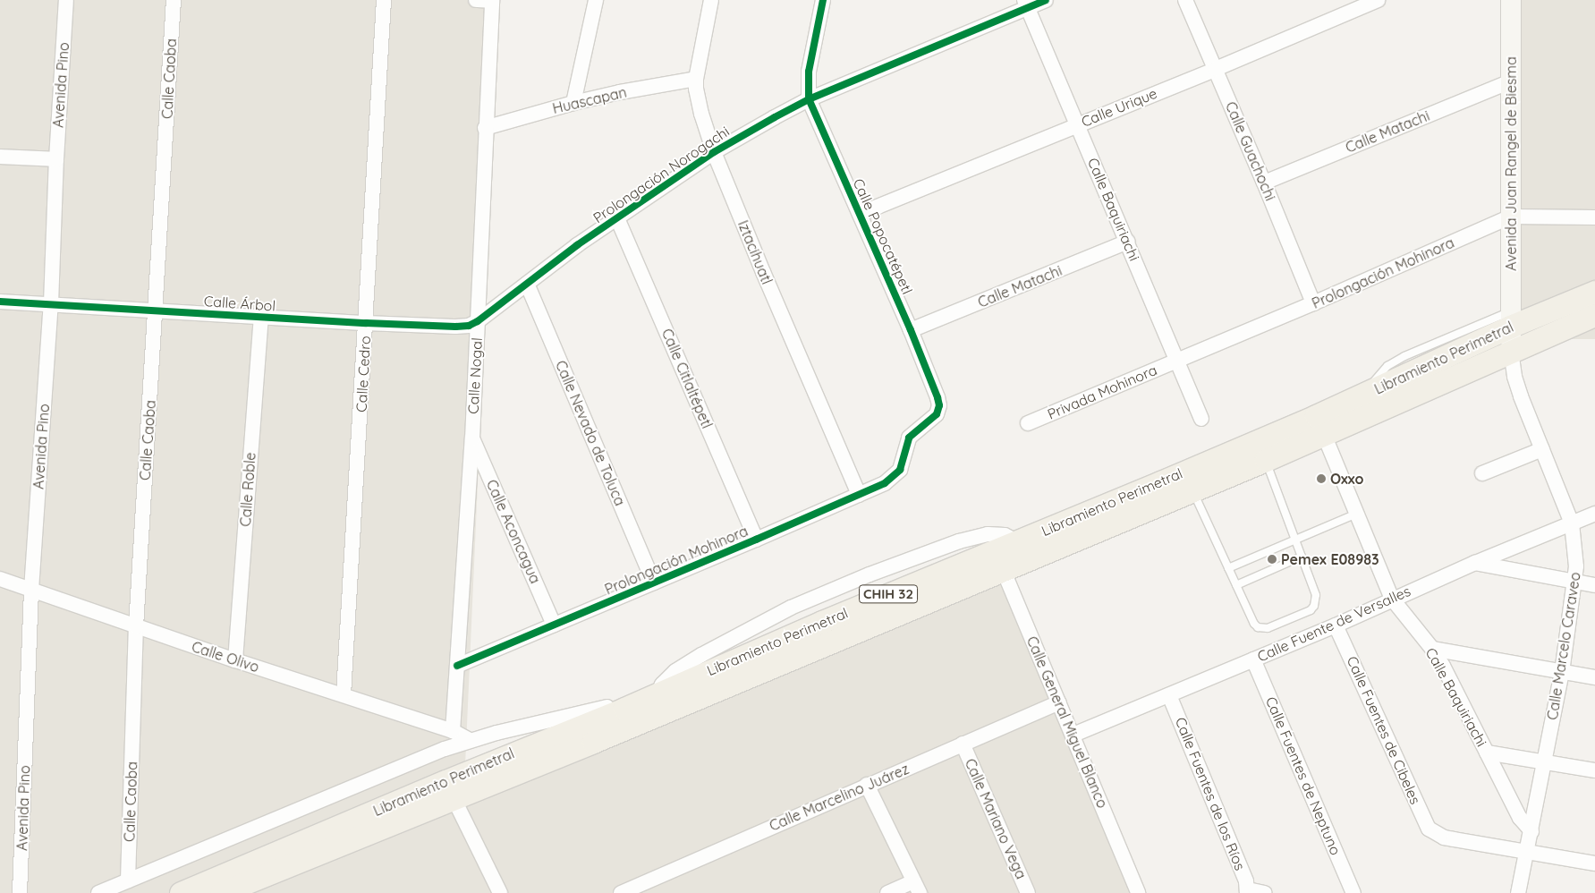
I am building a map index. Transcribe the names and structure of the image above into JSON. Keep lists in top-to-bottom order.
{
  "streets": {
    "main road": ["Libramiento Perimetral", "CHIH 32"],
    "street": [
      "Calle Caoba",
      "Avenida Pino",
      "Huascapan",
      "Calle Urique",
      "Calle Matachi",
      "Calle Guachochi",
      "Avenida Juan Rangel de Biesma",
      "Prolongación Norogachi",
      "Calle Baquiriachi",
      "Calle Popocatépetl",
      "Iztacihuatl",
      "Prolongación Mohinora",
      "Calle Árbol",
      "Calle Cedro",
      "Calle Nogal",
      "Calle Citlaltépetl",
      "Privada Mohinora",
      "Calle Nevado de Toluca",
      "Calle Roble",
      "Calle Aconcagua",
      "Calle Fuente de Versalles",
      "Calle Marcelo Caraveo",
      "Calle Olivo",
      "Calle General Miguel Blanco",
      "Calle Fuentes de Cibeles",
      "Calle Fuentes de Neptuno",
      "Calle Fuentes de los Ríos",
      "Calle Marcelino Juárez",
      "Calle Mariano Vega"
    ]
  },
  "crossings": [
    ["Calle Caoba", "Calle Árbol"],
    ["Calle Caoba", "Calle Olivo"],
    ["Avenida Pino", "Calle Árbol"],
    ["Avenida Pino", "Calle Olivo"],
    ["Huascapan", "Iztacihuatl"],
    ["Huascapan", "Calle Nogal"],
    ["Calle Urique", "Calle Guachochi"],
    ["Calle Urique", "Calle Baquiriachi"],
    ["Calle Urique", "Calle Popocatépetl"],
    ["Calle Matachi", "Calle Guachochi"],
    ["Calle Matachi", "Avenida Juan Rangel de Biesma"],
    ["Calle Matachi", "Calle Baquiriachi"],
    ["Calle Matachi", "Calle Popocatépetl"],
    ["Calle Guachochi", "Prolongación Mohinora"],
    ["Avenida Juan Rangel de Biesma", "Prolongación Mohinora"],
    ["Avenida Juan Rangel de Biesma", "Libramiento Perimetral"],
    ["Avenida Juan Rangel de Biesma", "Calle Marcelo Caraveo"],
    ["Prolongación Norogachi", "Calle Baquiriachi"],
    ["Prolongación Norogachi", "Calle Popocatépetl"],
    ["Prolongación Norogachi", "Iztacihuatl"],
    ["Prolongación Norogachi", "Calle Árbol"],
    ["Prolongación Norogachi", "Calle Nogal"],
    ["Prolongación Norogachi", "Calle Citlaltépetl"],
    ["Prolongación Norogachi", "Calle Nevado de Toluca"],
    ["Calle Baquiriachi", "Prolongación Mohinora"],
    ["Calle Baquiriachi", "Libramiento Perimetral"],
    ["Calle Baquiriachi", "Privada Mohinora"],
    ["Calle Baquiriachi", "Calle Fuente de Versalles"],
    ["Calle Baquiriachi", "Calle Marcelo Caraveo"],
    ["Calle Popocatépetl", "Prolongación Mohinora"],
    ["Iztacihuatl", "Prolongación Mohinora"],
    ["Prolongación Mohinora", "Calle Nogal"],
    ["Prolongación Mohinora", "Calle Citlaltépetl"],
    ["Prolongación Mohinora", "Privada Mohinora"],
    ["Prolongación Mohinora", "Calle Nevado de Toluca"],
    ["Prolongación Mohinora", "Calle Aconcagua"],
    ["Calle Árbol", "Calle Cedro"],
    ["Calle Árbol", "Calle Nogal"],
    ["Calle Árbol", "Calle Roble"],
    ["Libramiento Perimetral", "Calle Marcelo Caraveo"],
    ["Libramiento Perimetral", "Calle General Miguel Blanco"],
    ["Calle Cedro", "Calle Olivo"],
    ["Calle Nogal", "Calle Aconcagua"],
    ["Calle Nogal", "Calle Olivo"],
    ["Calle Roble", "Calle Olivo"],
    ["Calle Fuente de Versalles", "Calle Marcelo Caraveo"],
    ["Calle Fuente de Versalles", "Calle General Miguel Blanco"],
    ["Calle Fuente de Versalles", "Calle Fuentes de Cibeles"],
    ["Calle Fuente de Versalles", "Calle Fuentes de Neptuno"],
    ["Calle Fuente de Versalles", "Calle Fuentes de los Ríos"],
    ["Calle Marcelo Caraveo", "Calle Fuentes de Cibeles"],
    ["Calle General Miguel Blanco", "Calle Marcelino Juárez"],
    ["Calle Marcelino Juárez", "Calle Mariano Vega"]
  ],
  "places": ["Oxxo", "Pemex E08983"]
}
